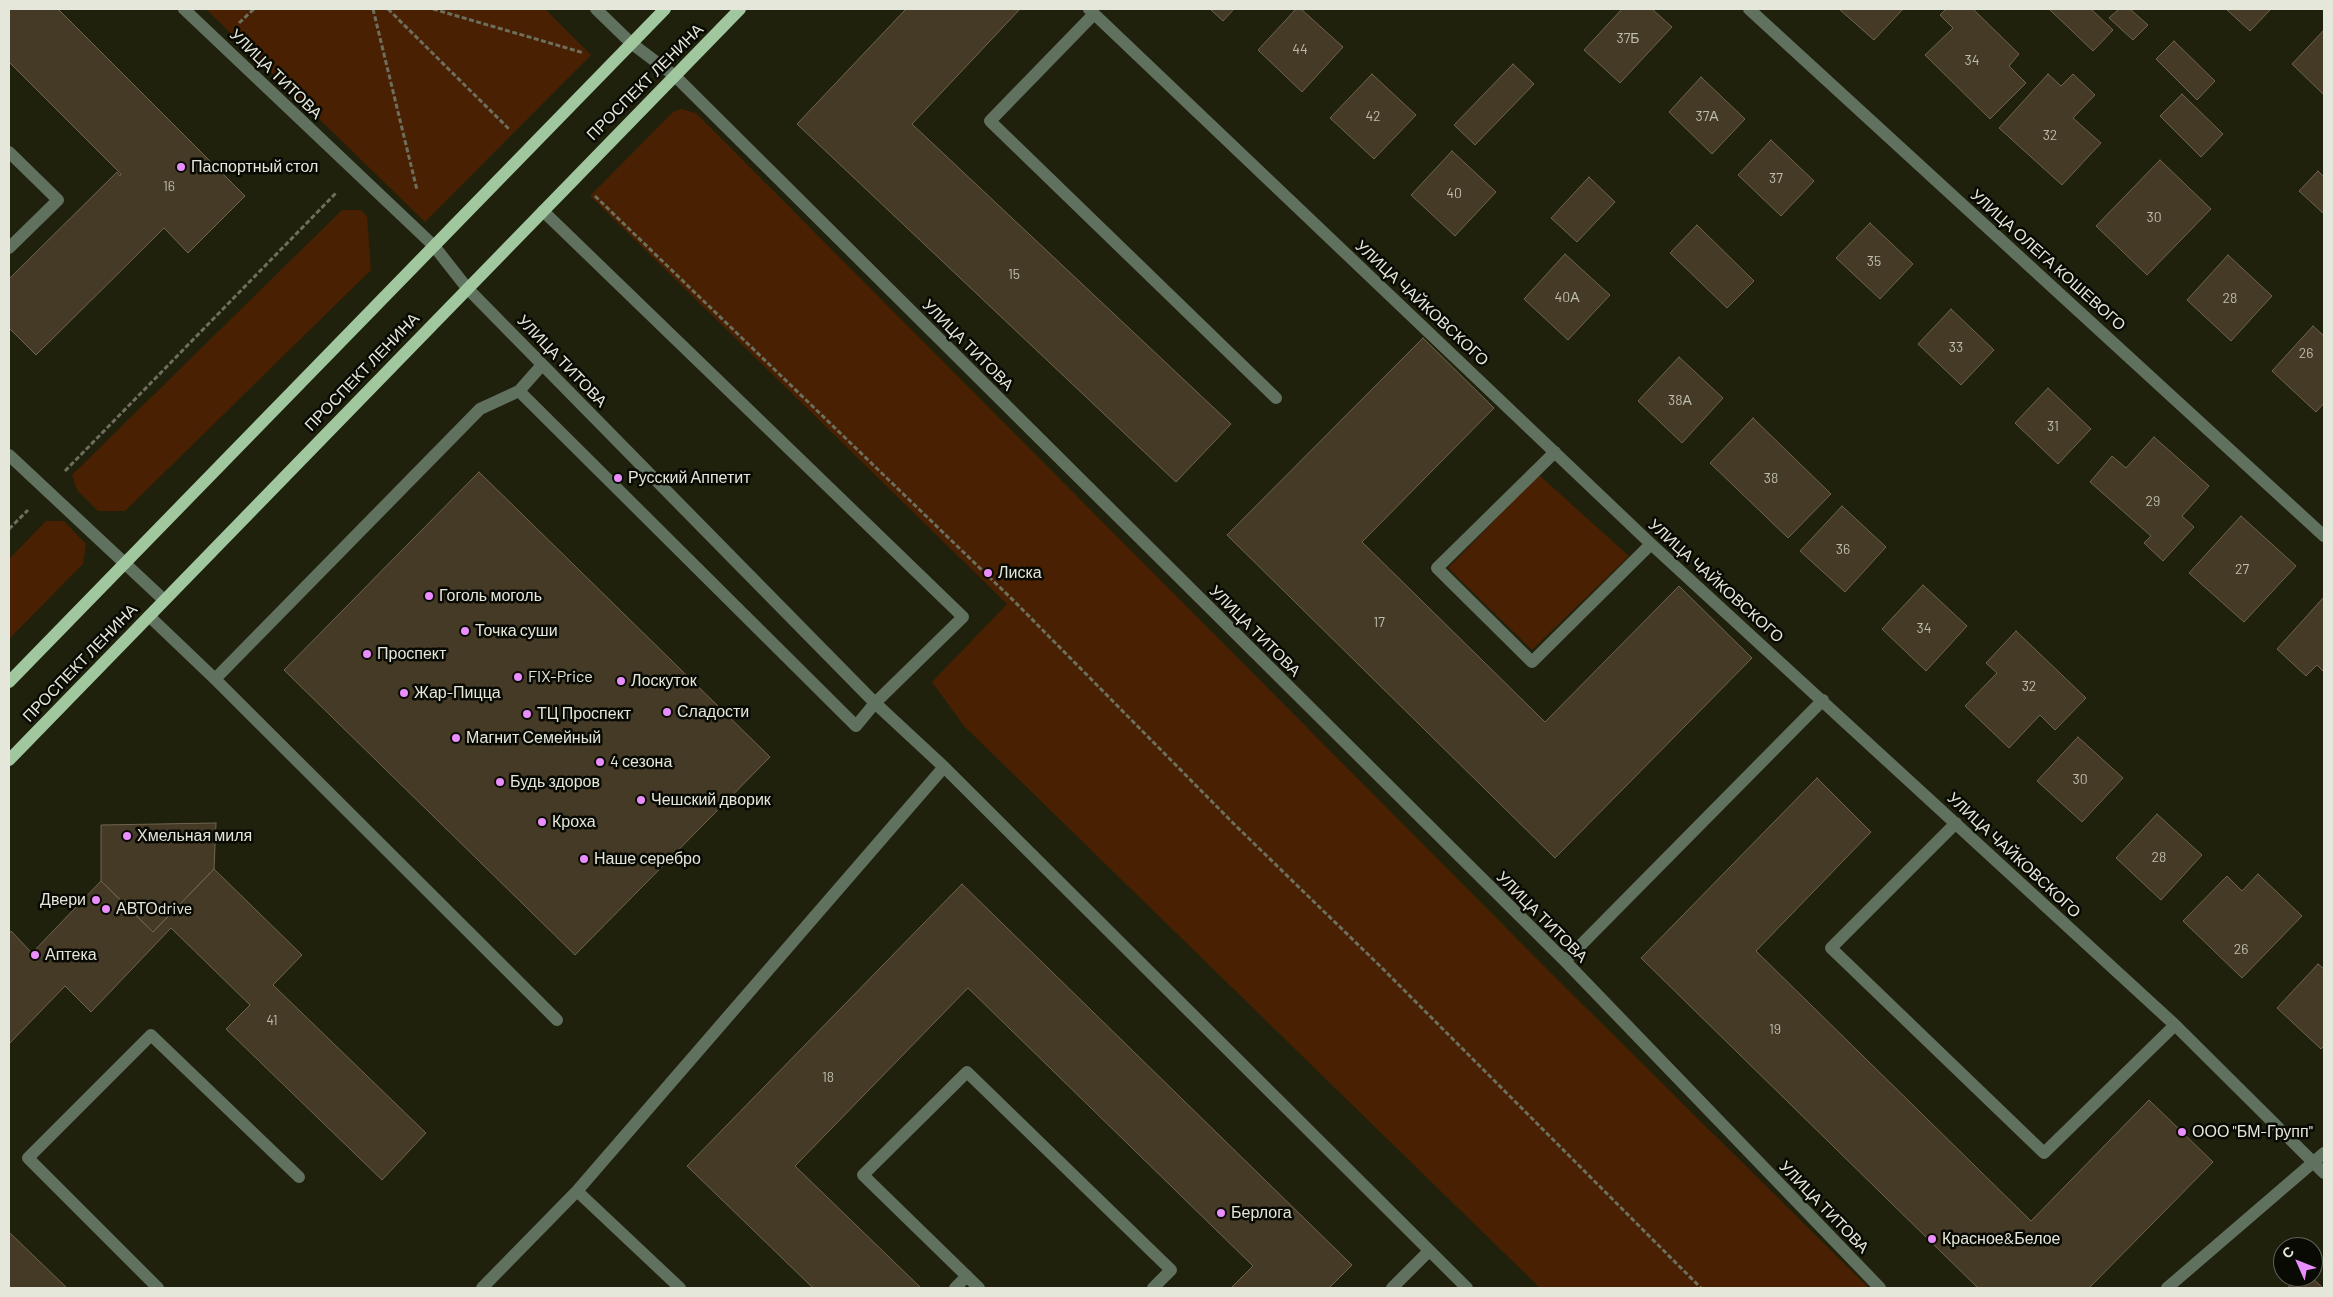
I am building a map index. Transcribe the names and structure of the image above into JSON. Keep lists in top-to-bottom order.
{
  "streets": {
    "main road": ["ПРОСПЕКТ ЛЕНИНА"],
    "street": ["УЛИЦА ТИТОВА", "УЛИЦА ОЛЕГА КОШЕВОГО", "УЛИЦА ЧАЙКОВСКОГО"]
  },
  "crossings": [
    ["УЛИЦА ТИТОВА", "ПРОСПЕКТ ЛЕНИНА"]
  ],
  "places": [
    "Паспортный стол",
    "Русский Аппетит",
    "Лиска",
    "Гоголь моголь",
    "Точка суши",
    "Проспект",
    "FIX-Price",
    "Лоскуток",
    "Жар-Пицца",
    "Сладости",
    "ТЦ Проспект",
    "Магнит Семейный",
    "4 сезона",
    "Будь здоров",
    "Чешский дворик",
    "Кроха",
    "Хмельная миля",
    "Наше серебро",
    "Двери",
    "АВТОdrive",
    "Аптека",
    "ООО \"БМ-Групп\"",
    "Берлога",
    "Красное&Белое"
  ],
  "house_numbers": [
    "37Б",
    "44",
    "34",
    "42",
    "37А",
    "32",
    "37",
    "16",
    "40",
    "30",
    "35",
    "15",
    "40А",
    "28",
    "33",
    "26",
    "38А",
    "31",
    "38",
    "29",
    "36",
    "27",
    "17",
    "34",
    "32",
    "30",
    "28",
    "26",
    "41",
    "19",
    "18"
  ],
  "north": "top left"
}
